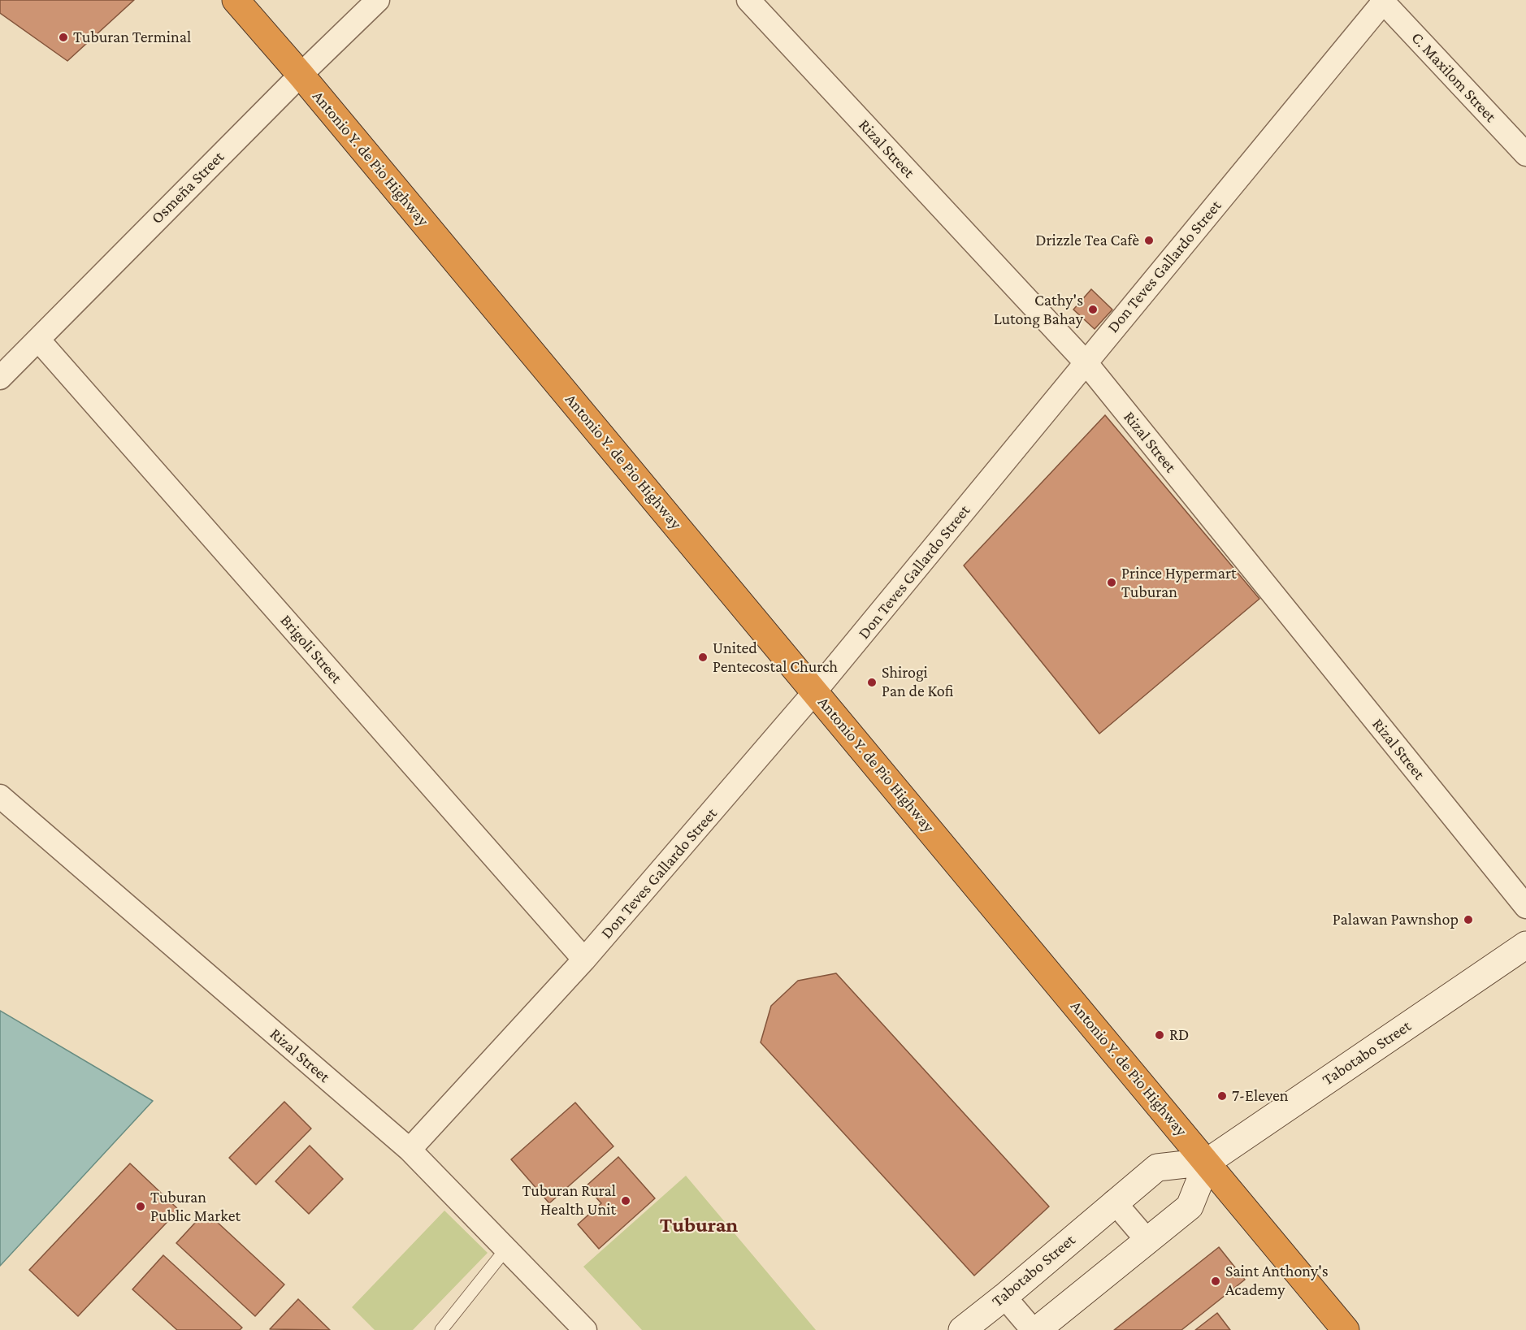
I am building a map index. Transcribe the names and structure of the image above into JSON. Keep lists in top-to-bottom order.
{
  "streets": {
    "highway": ["Antonio Y. de Pio Highway"],
    "street": [
      "C. Maxilom Street",
      "Rizal Street",
      "Osmeña Street",
      "Don Teves Gallardo Street",
      "Brigoli Street",
      "Tabotabo Street"
    ]
  },
  "crossings": [
    ["C. Maxilom Street", "Don Teves Gallardo Street"],
    ["Rizal Street", "Don Teves Gallardo Street"],
    ["Antonio Y. de Pio Highway", "Osmeña Street"],
    ["Antonio Y. de Pio Highway", "Don Teves Gallardo Street"],
    ["Antonio Y. de Pio Highway", "Tabotabo Street"],
    ["Osmeña Street", "Brigoli Street"],
    ["Don Teves Gallardo Street", "Brigoli Street"]
  ],
  "districts": ["Tuburan"],
  "places": [
    "Tuburan Terminal",
    "Drizzle Tea Cafè",
    "Cathy's Lutong Bahay",
    "Prince Hypermart Tuburan",
    "United Pentecostal Church",
    "Shirogi Pan de Kofi",
    "Palawan Pawnshop",
    "RD",
    "7-Eleven",
    "Tuburan Rural Health Unit",
    "Tuburan Public Market",
    "Saint Anthony's Academy"
  ]
}
